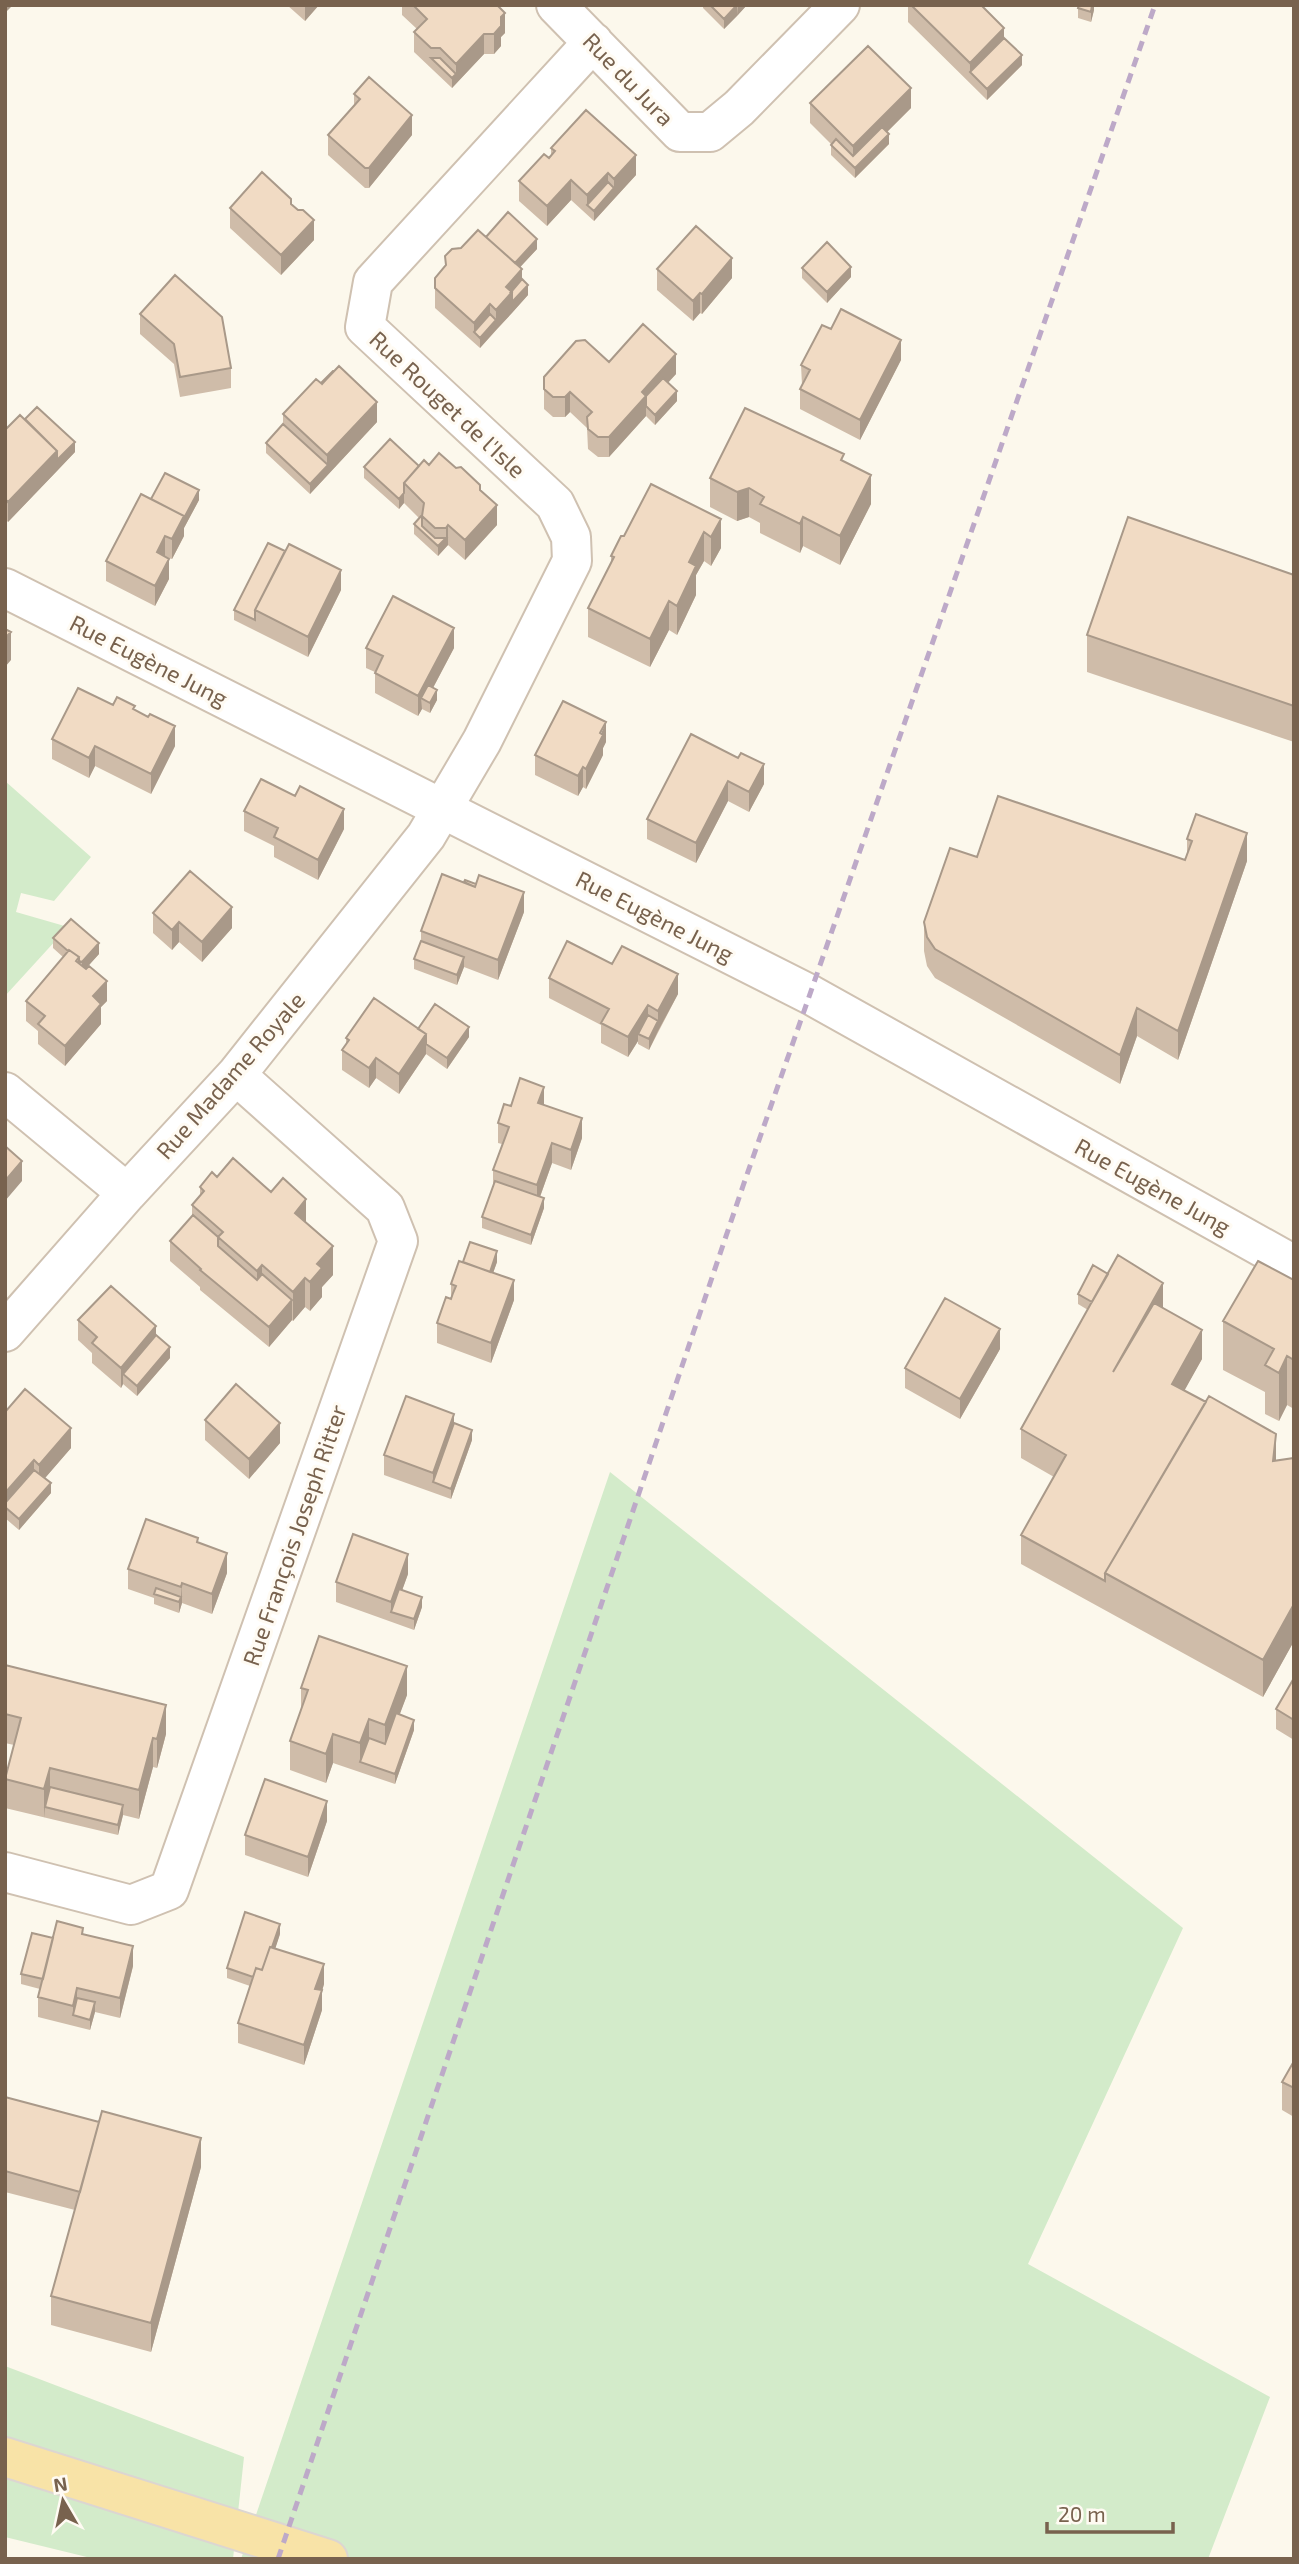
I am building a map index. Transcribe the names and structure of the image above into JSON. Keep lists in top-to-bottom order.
{
  "streets": {
    "street": [
      "Rue du Jura",
      "Rue Rouget de l'Isle",
      "Rue Eugène Jung",
      "Rue Madame Royale",
      "Rue François Joseph Ritter"
    ]
  },
  "crossings": [
    ["Rue du Jura", "Rue Rouget de l'Isle"],
    ["Rue Rouget de l'Isle", "Rue Eugène Jung"],
    ["Rue Rouget de l'Isle", "Rue Madame Royale"],
    ["Rue Eugène Jung", "Rue Madame Royale"],
    ["Rue Madame Royale", "Rue François Joseph Ritter"]
  ],
  "scale_bar": "20 m",
  "north": "top"
}
